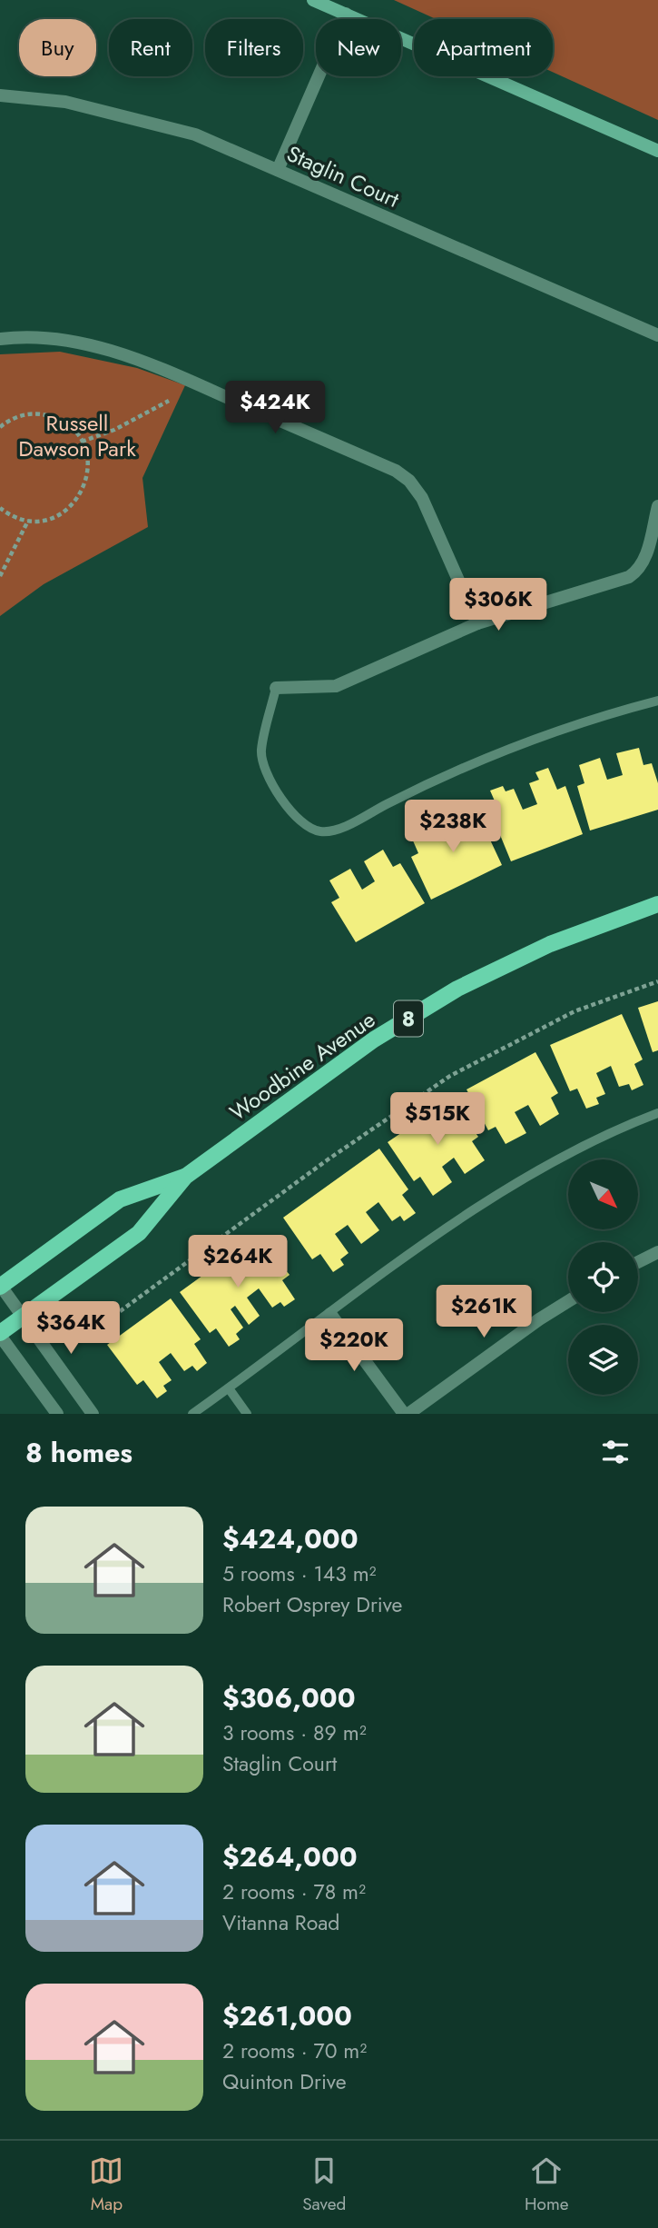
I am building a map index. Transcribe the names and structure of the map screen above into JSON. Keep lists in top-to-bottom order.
{
  "streets": {
    "main road": ["8", "Woodbine Avenue"],
    "street": ["Staglin Court"]
  },
  "parks": ["Russell Dawson Park"],
  "north": "bottom right",
  "page": {
    "chip": [
      "Buy",
      "Rent",
      "Filters",
      "New",
      "Apartment"
    ],
    "price": [
      "$424K",
      "$306K",
      "$238K",
      "$515K",
      "$264K",
      "$261K",
      "$364K",
      "$220K"
    ],
    "heading": "8 homes",
    "list": [
      {
        "name": "$424,000",
        "note": "5 rooms · 143 m² · Robert Osprey Drive"
      },
      {
        "name": "$306,000",
        "note": "3 rooms · 89 m² · Staglin Court"
      },
      {
        "name": "$264,000",
        "note": "2 rooms · 78 m² · Vitanna Road"
      },
      {
        "name": "$261,000",
        "note": "2 rooms · 70 m² · Quinton Drive"
      }
    ],
    "tabs": ["Map", "Saved", "Home"]
  }
}
